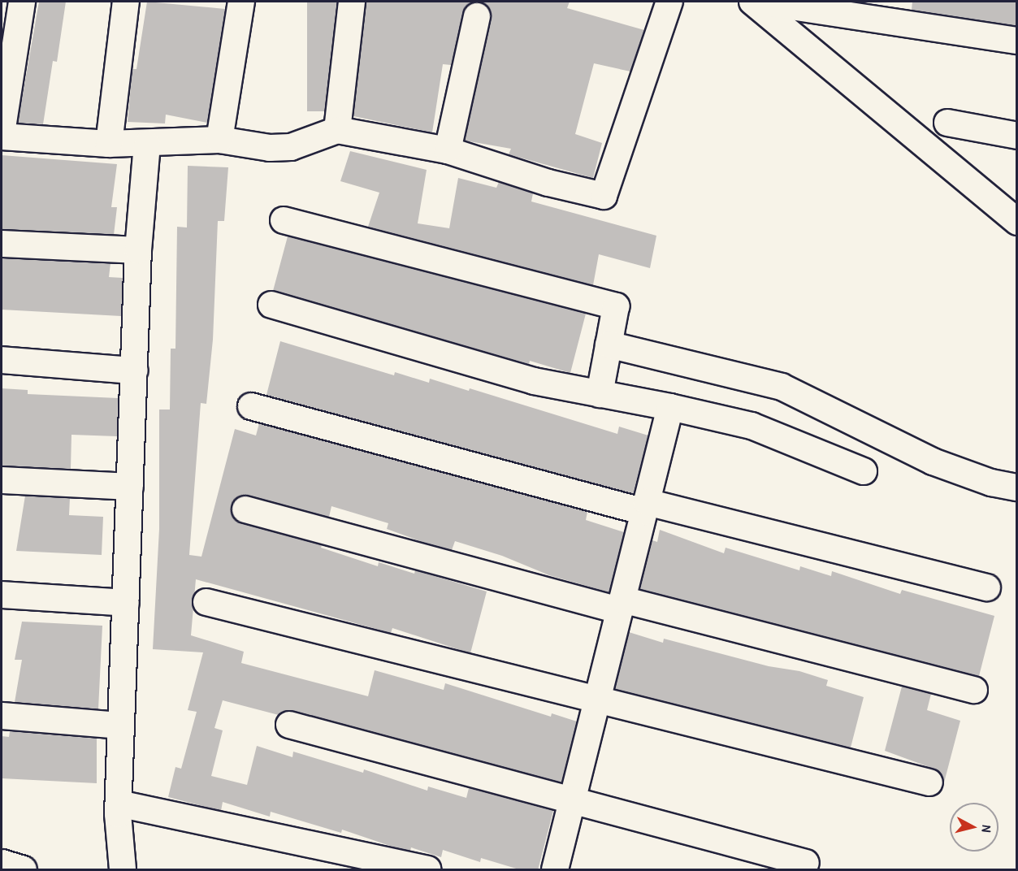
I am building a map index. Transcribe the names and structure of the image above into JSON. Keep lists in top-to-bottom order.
{
  "north": "right"
}
